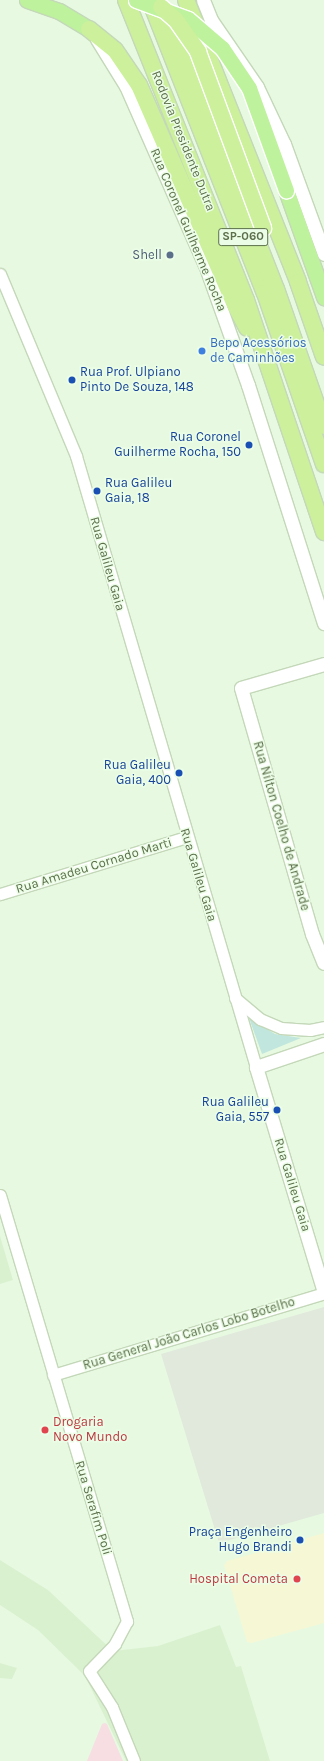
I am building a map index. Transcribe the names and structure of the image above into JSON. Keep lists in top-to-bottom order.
{
  "streets": {
    "highway": ["Rodovia Presidente Dutra", "SP-060"],
    "main road": ["Rua Coronel Guilherme Rocha", "Rua Galileu Gaia", "Rua Nílton Coelho de Andrade"],
    "street": ["Rua Amadeu Cornado Marti", "Rua General João Carlos Lobo Botelho", "Rua Serafim Poli"]
  },
  "crossings": [
    ["Rodovia Presidente Dutra", "SP-060"],
    ["Rua Galileu Gaia", "Rua Amadeu Cornado Marti"],
    ["Rua Galileu Gaia", "Rua General João Carlos Lobo Botelho"],
    ["Rua General João Carlos Lobo Botelho", "Rua Serafim Poli"]
  ],
  "places": [
    "Shell",
    "Bepo Acessórios de Caminhões",
    "Rua Prof. Ulpiano Pinto De Souza, 148",
    "Rua Coronel Guilherme Rocha, 150",
    "Rua Galileu Gaia, 18",
    "Rua Galileu Gaia, 400",
    "Rua Galileu Gaia, 557",
    "Drogaria Novo Mundo",
    "Praça Engenheiro Hugo Brandi",
    "Hospital Cometa"
  ]
}
